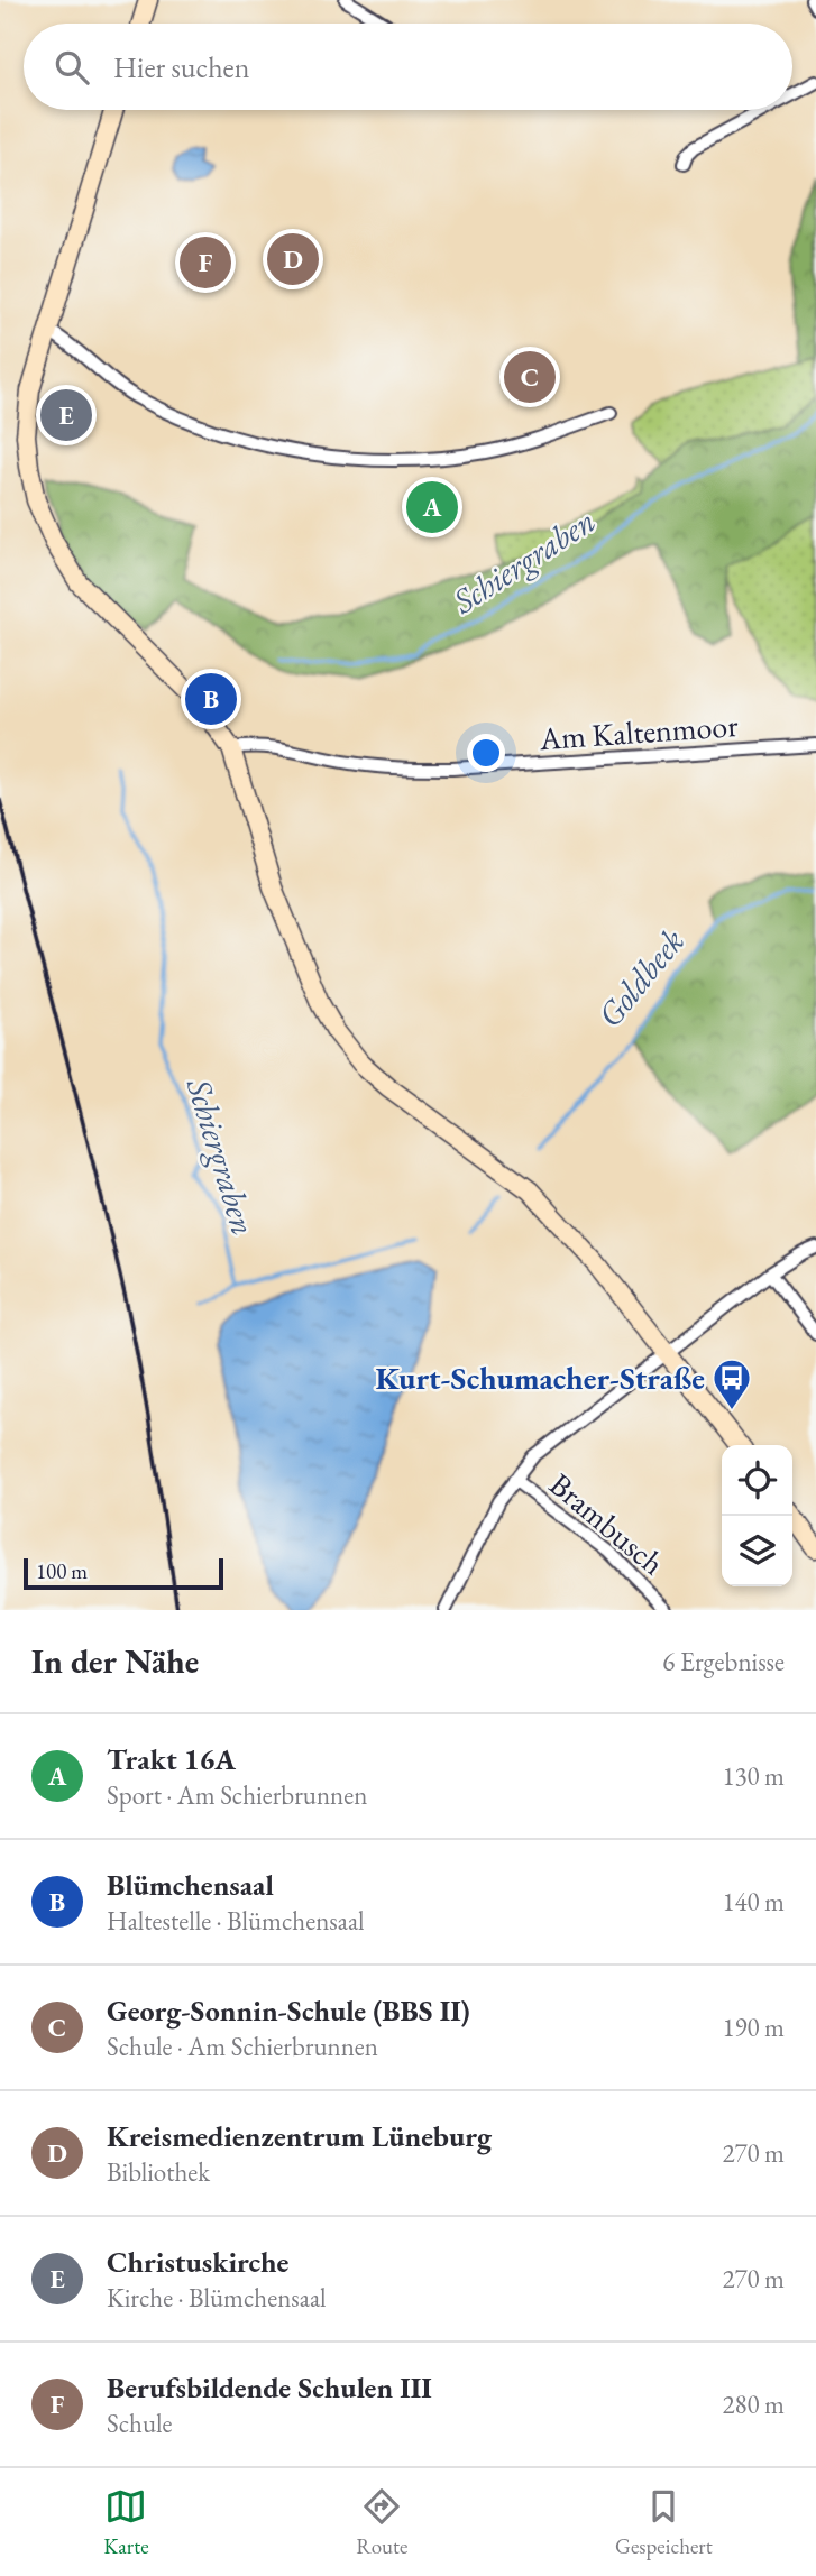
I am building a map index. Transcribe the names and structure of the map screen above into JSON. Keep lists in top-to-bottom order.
{
  "streets": {
    "street": ["Am Kaltenmoor", "Brambusch"]
  },
  "water": ["Schiergraben", "Goldbeek"],
  "places": {
    "bus stop": ["Kurt-Schumacher-Straße"]
  },
  "scale_bar": "100 m",
  "page": {
    "search": "Hier suchen",
    "pins": [
      "D",
      "F",
      "C",
      "E",
      "A",
      "B"
    ],
    "scale": "100 m",
    "heading": ["In der Nähe", "6 Ergebnisse"],
    "list": [
      {
        "mark": "A",
        "name": "Trakt 16A",
        "note": "Sport · Am Schierbrunnen",
        "value": "130 m"
      },
      {
        "mark": "B",
        "name": "Blümchensaal",
        "note": "Haltestelle · Blümchensaal",
        "value": "140 m"
      },
      {
        "mark": "C",
        "name": "Georg-Sonnin-Schule (BBS II)",
        "note": "Schule · Am Schierbrunnen",
        "value": "190 m"
      },
      {
        "mark": "D",
        "name": "Kreismedienzentrum Lüneburg",
        "note": "Bibliothek",
        "value": "270 m"
      },
      {
        "mark": "E",
        "name": "Christuskirche",
        "note": "Kirche · Blümchensaal",
        "value": "270 m"
      },
      {
        "mark": "F",
        "name": "Berufsbildende Schulen III",
        "note": "Schule",
        "value": "280 m"
      }
    ],
    "nav": ["Karte", "Route", "Gespeichert"]
  }
}
